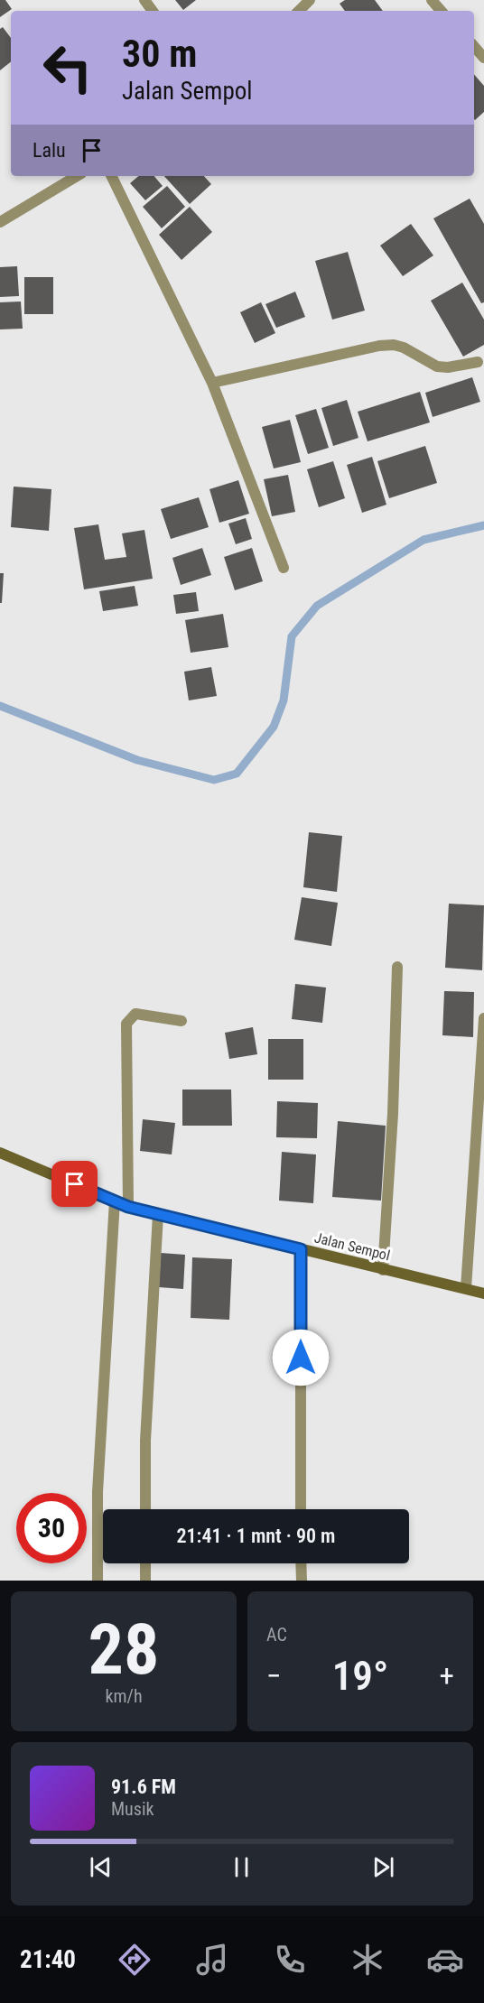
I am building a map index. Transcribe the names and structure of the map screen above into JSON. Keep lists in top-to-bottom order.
{
  "streets": {
    "street": ["Jalan Sempol"]
  },
  "page": {
    "turn": ["30 m", "Jalan Sempol"],
    "then": "Lalu",
    "limit": "30",
    "trip": "21:41 · 1 mnt · 90 m",
    "tile": [
      ["28", "km/h"],
      "AC"
    ],
    "heat": ["−", "19°", "+"],
    "song": ["91.6 FM", "Musik"],
    "tabs": "21:40"
  }
}
